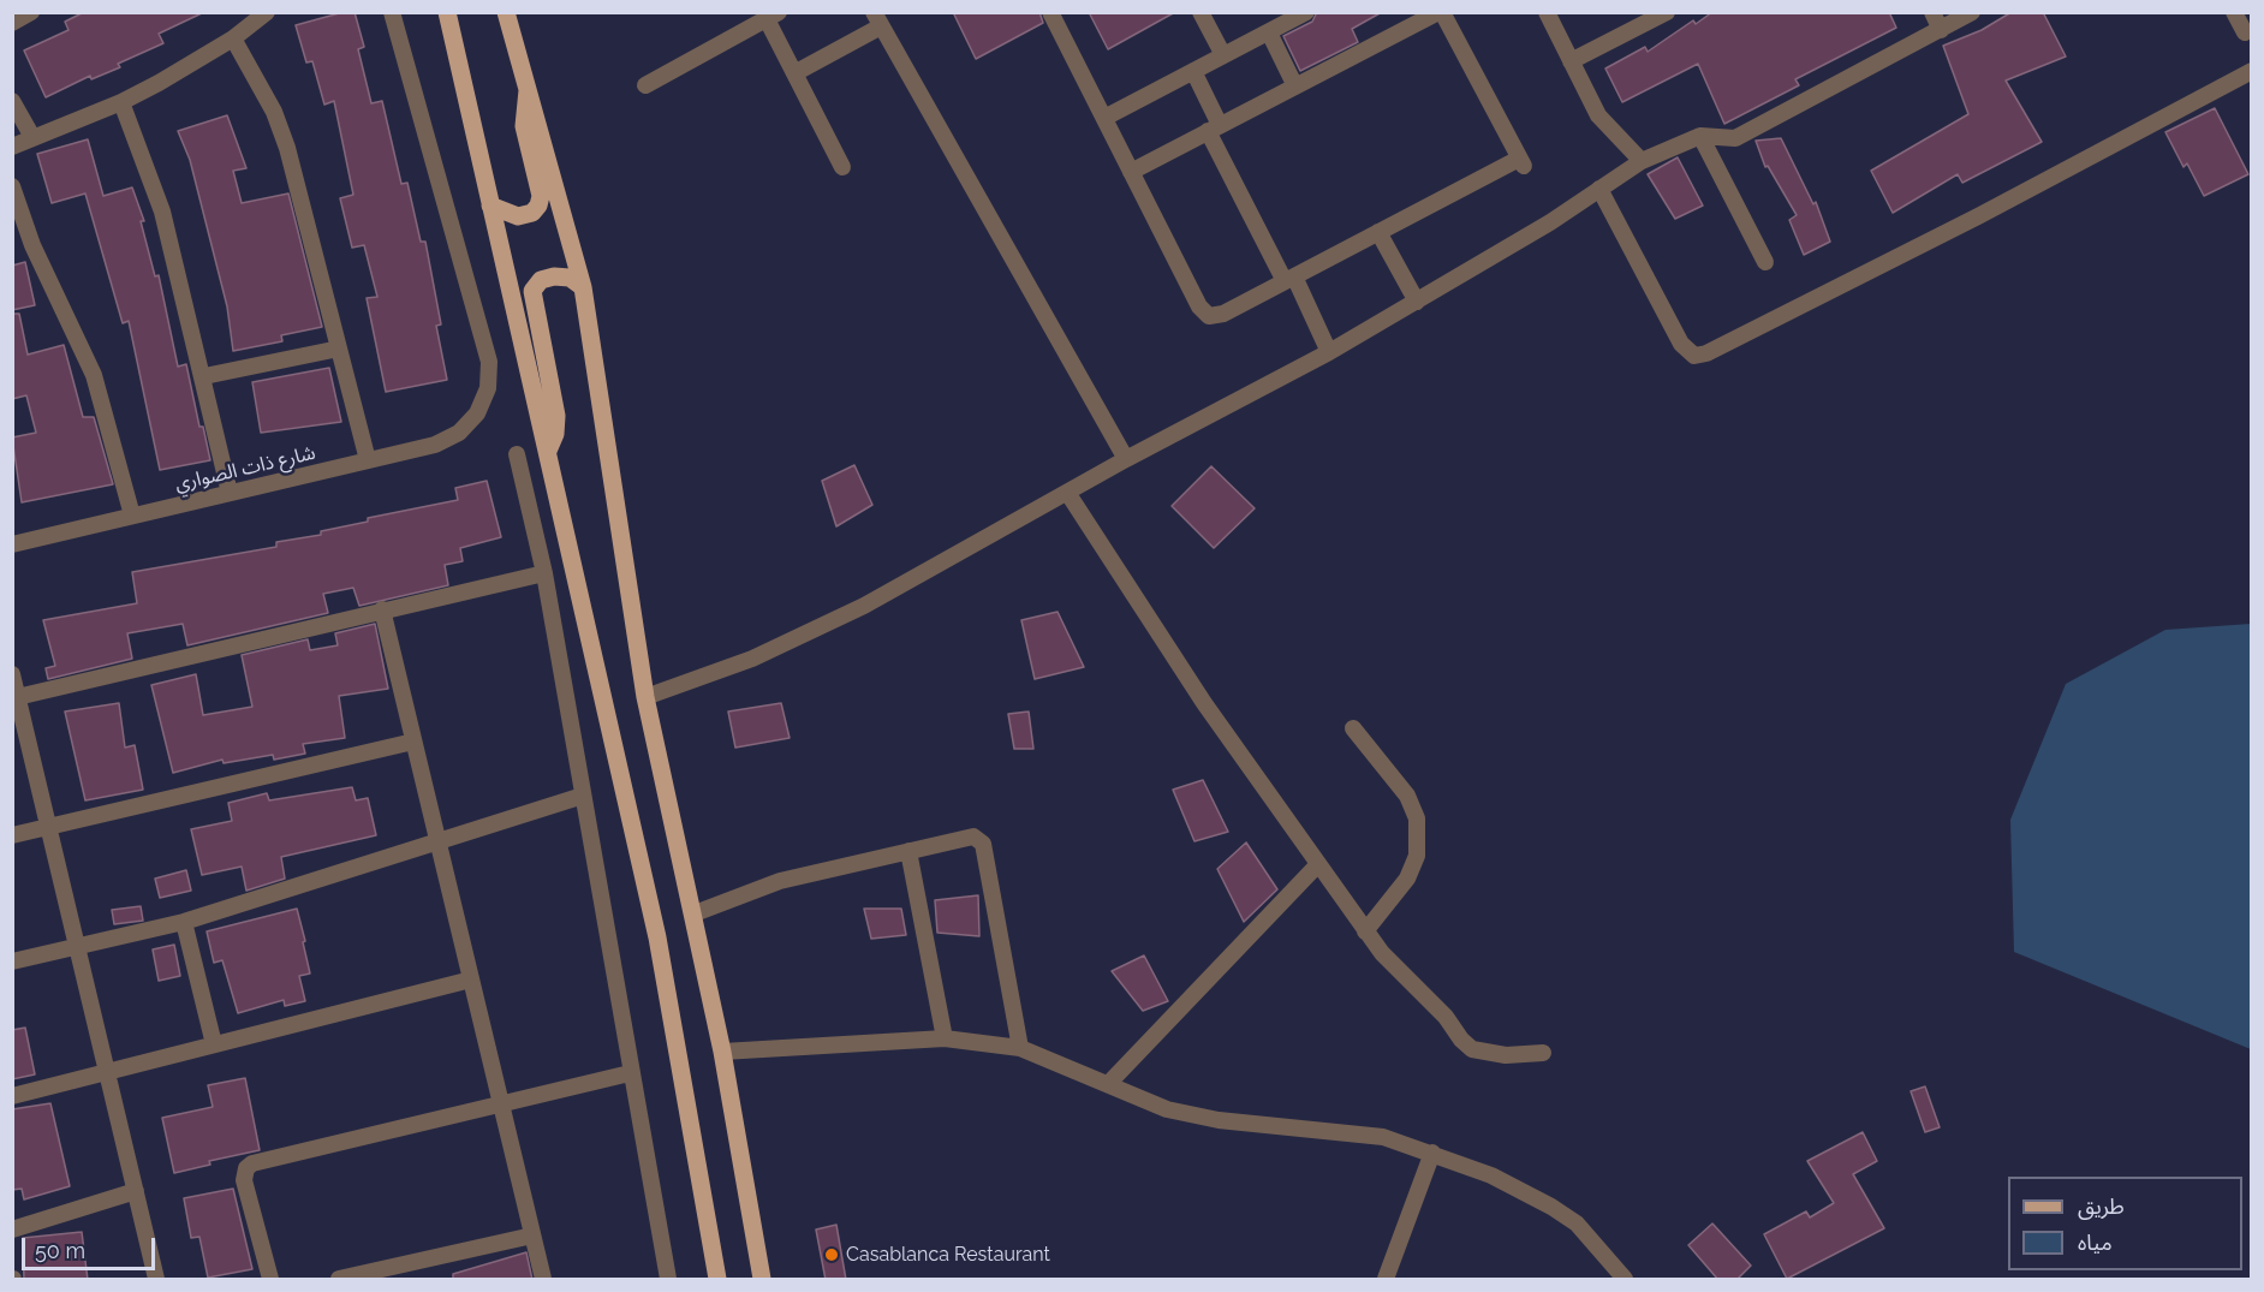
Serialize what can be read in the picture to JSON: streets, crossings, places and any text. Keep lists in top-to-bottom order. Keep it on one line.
{"streets":{"street":["شارع ذات الصواري"]},"places":["Casablanca Restaurant"],"legend":["طريق","مياه"],"scale_bar":"50 m"}
